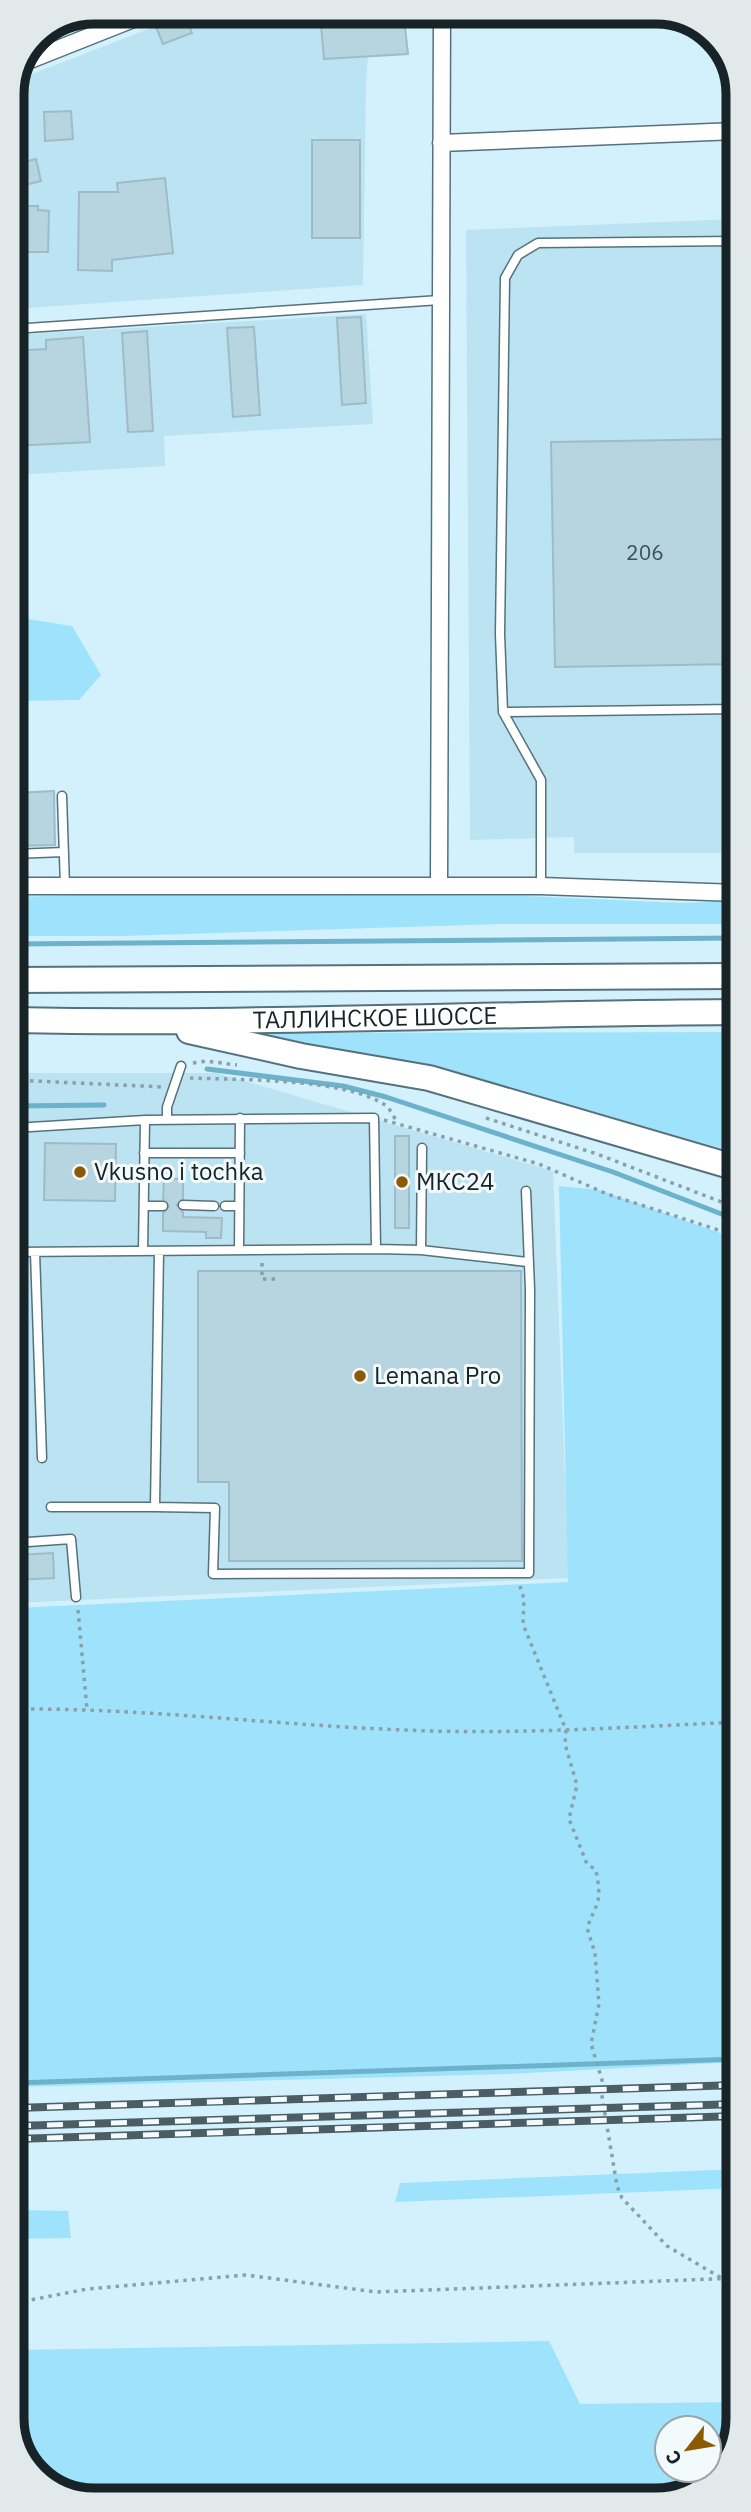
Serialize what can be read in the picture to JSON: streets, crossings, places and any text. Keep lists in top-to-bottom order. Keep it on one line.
{"streets":{"main road":["ТАЛЛИНСКОЕ ШОССЕ"]},"places":["Vkusno i tochka","МКС24","Lemana Pro"],"house_numbers":["206"],"north":"bottom left"}
